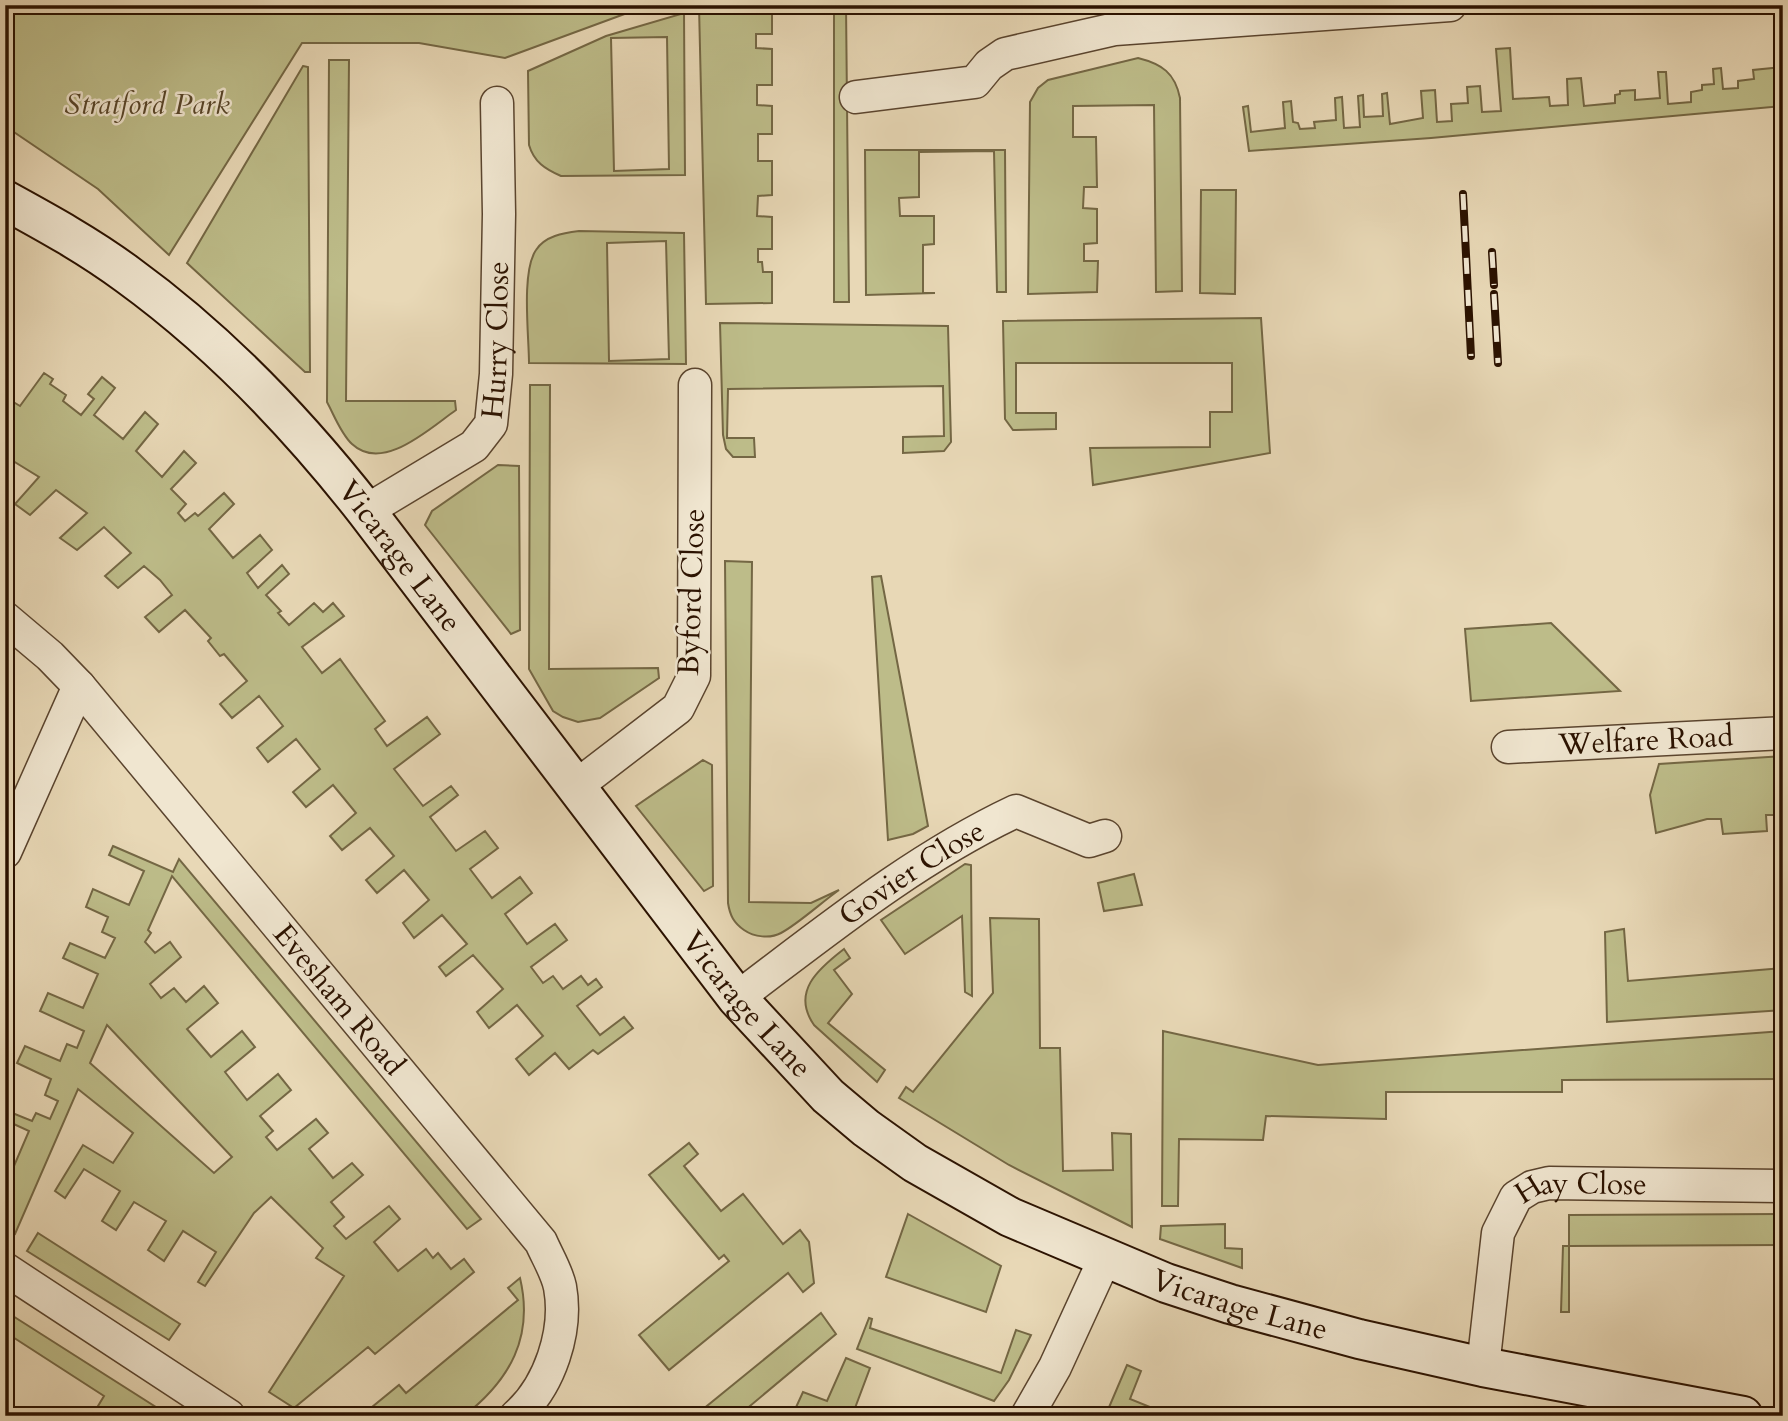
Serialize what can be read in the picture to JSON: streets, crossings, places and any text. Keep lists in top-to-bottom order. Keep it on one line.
{"streets":{"main road":["Vicarage Lane"],"street":["Hurry Close","Byford Close","Welfare Road","Govier Close","Evesham Road","Hay Close"]},"crossings":[["Hurry Close","Vicarage Lane"],["Vicarage Lane","Byford Close"],["Vicarage Lane","Govier Close"],["Vicarage Lane","Hay Close"]],"parks":["Stratford Park"]}
